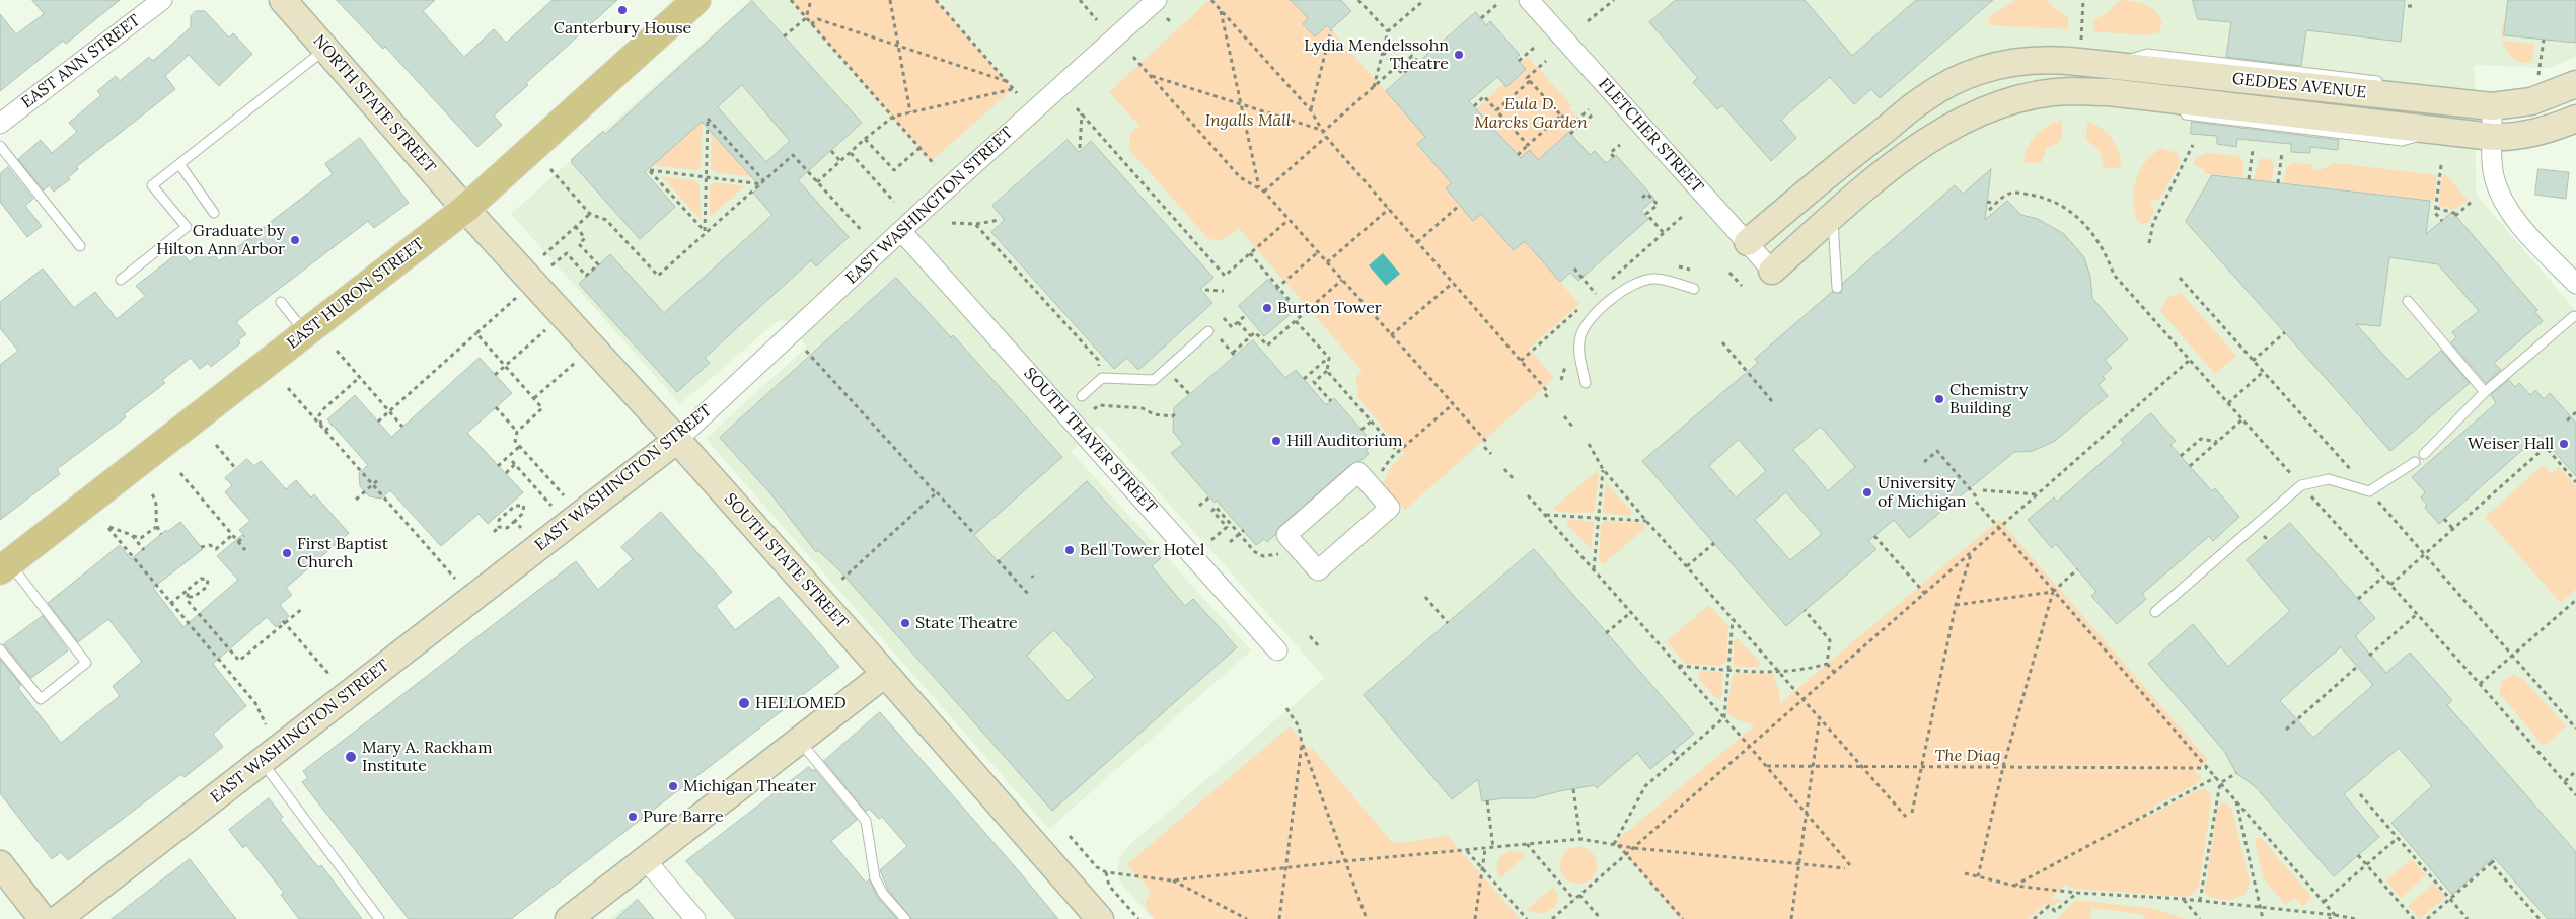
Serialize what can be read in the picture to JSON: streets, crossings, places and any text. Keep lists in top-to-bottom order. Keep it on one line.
{"streets":{"main road":["EAST HURON STREET"],"street":["EAST ANN STREET","GEDDES AVENUE","NORTH STATE STREET","FLETCHER STREET","EAST WASHINGTON STREET","SOUTH THAYER STREET","SOUTH STATE STREET"]},"crossings":[["GEDDES AVENUE","FLETCHER STREET"],["NORTH STATE STREET","EAST HURON STREET"],["NORTH STATE STREET","SOUTH STATE STREET"],["EAST WASHINGTON STREET","SOUTH THAYER STREET"],["EAST WASHINGTON STREET","SOUTH STATE STREET"],["EAST HURON STREET","SOUTH STATE STREET"]],"parks":["Eula D. Marcks Garden","Ingalls Mall","The Diag"],"places":["Canterbury House","Lydia Mendelssohn Theatre","Graduate by Hilton Ann Arbor","Burton Tower","Chemistry Building","Hill Auditorium","Weiser Hall","University of Michigan","Bell Tower Hotel","First Baptist Church","State Theatre","HELLOMED","Mary A. Rackham Institute","Michigan Theater","Pure Barre"]}
